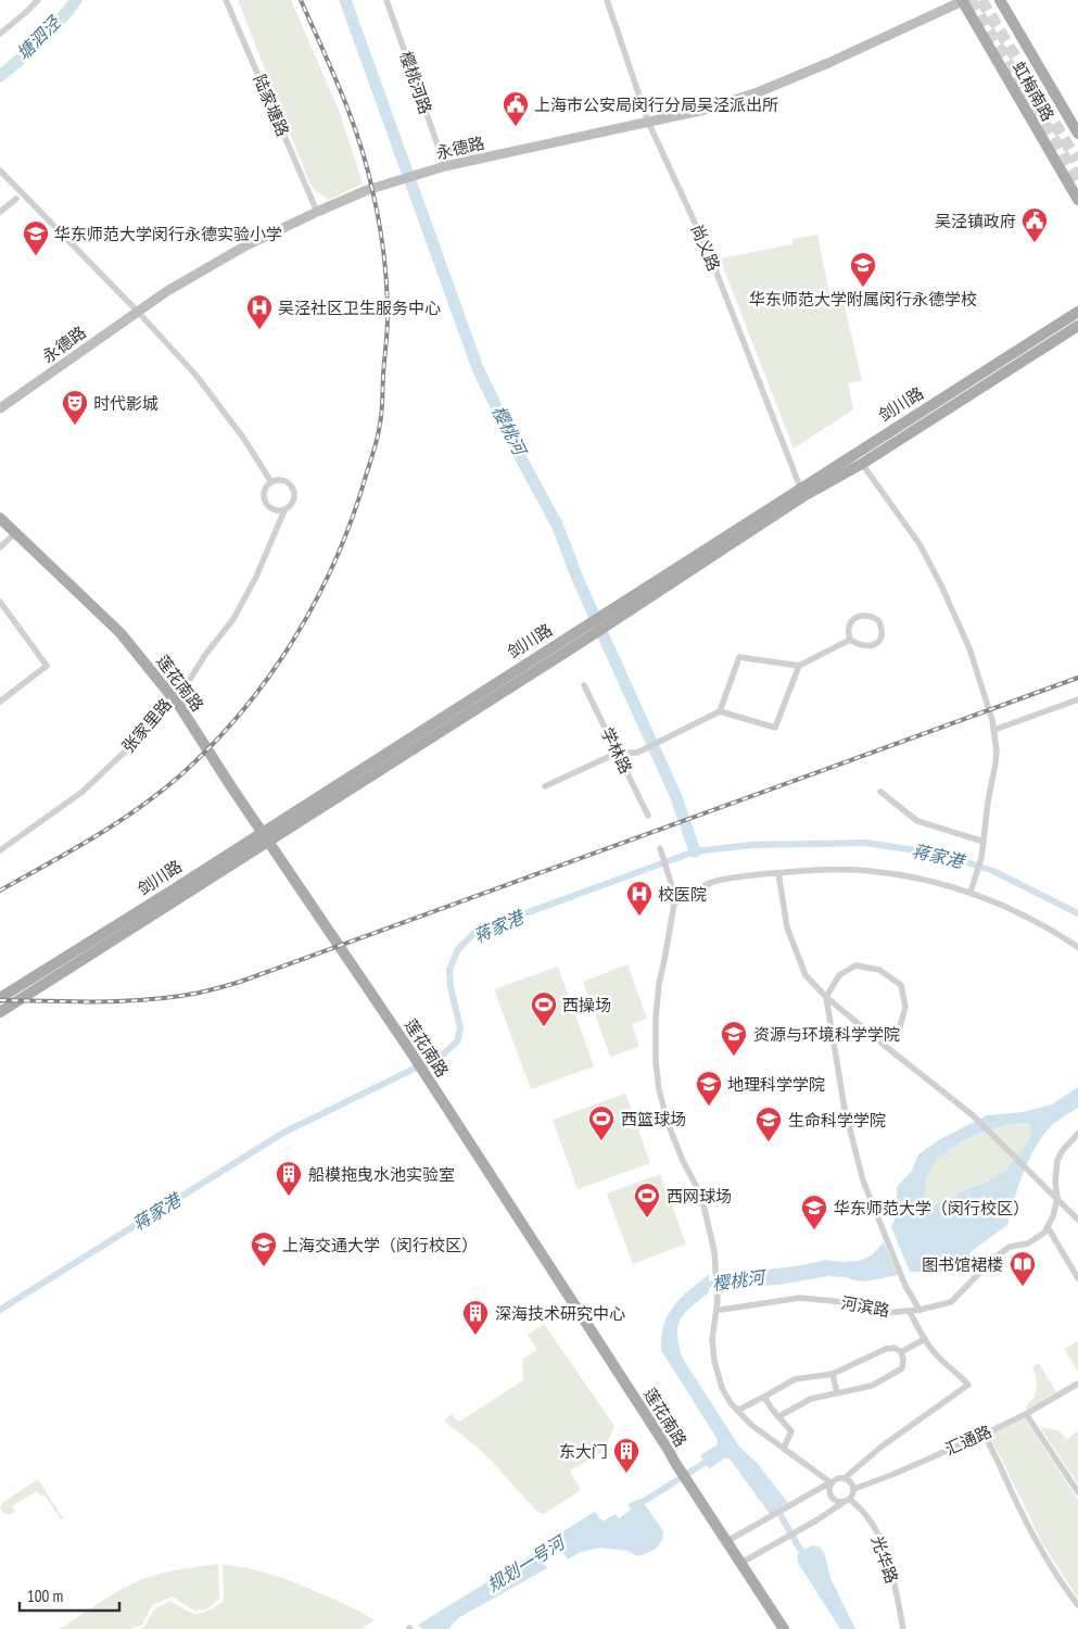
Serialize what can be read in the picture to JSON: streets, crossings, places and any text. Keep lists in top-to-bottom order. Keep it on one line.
{"streets":{"main road":["虹梅南路","剑川路","莲花南路"],"street":["樱桃河路","陆家塘路","永德路","尚义路","张家里路","学林路","河滨路","汇通路","光华路"]},"crossings":[["樱桃河路","永德路"],["虹梅南路","永德路"],["陆家塘路","永德路"],["永德路","尚义路"],["尚义路","剑川路"],["剑川路","莲花南路"],["莲花南路","张家里路"],["汇通路","光华路"]],"water":["塘泗泾","樱桃河","蒋家港","规划一号河"],"places":{"public building":["上海市公安局闵行分局吴泾派出所","吴泾镇政府"],"school or university":["华东师范大学闵行永德实验小学","华东师范大学附属闵行永德学校","资源与环境科学学院","地理科学学院","生命科学学院","华东师范大学（闵行校区）","上海交通大学（闵行校区）"],"hospital":["吴泾社区卫生服务中心","校医院"],"theatre":["时代影城"],"sports":["西操场","西篮球场","西网球场"],"building":["船模拖曳水池实验室","深海技术研究中心","东大门"],"library":["图书馆裙楼"]},"scale_bar":"100 m"}
